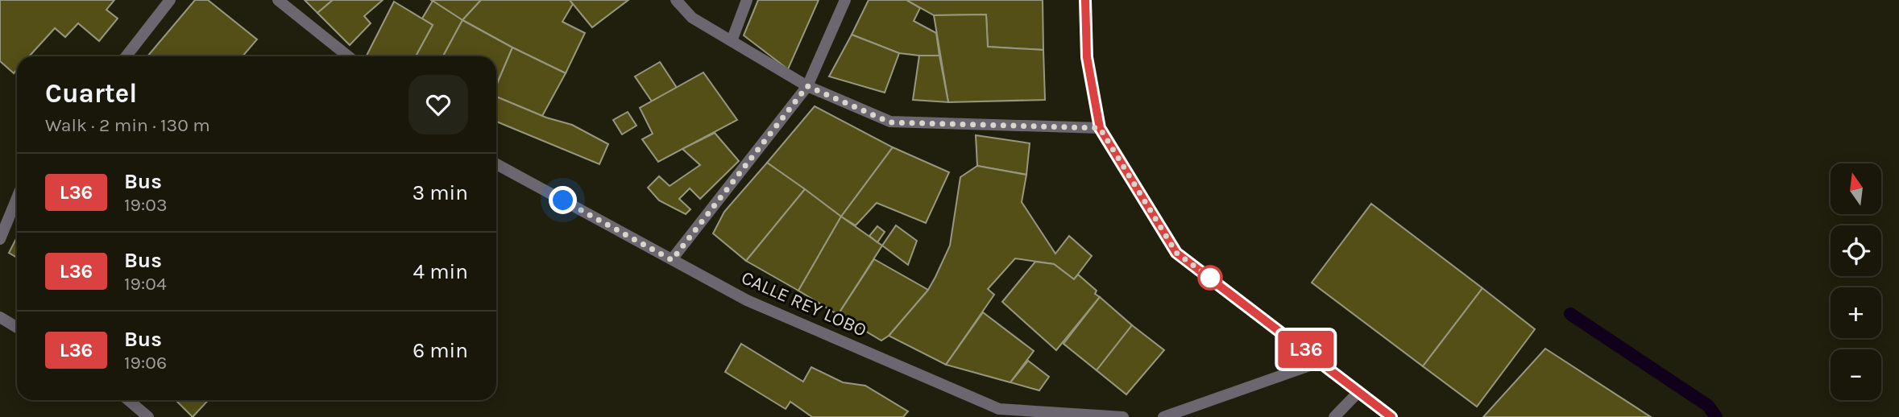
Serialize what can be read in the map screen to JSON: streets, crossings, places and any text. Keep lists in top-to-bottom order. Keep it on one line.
{"streets":{"street":["CALLE REY LOBO"]},"lines":["bus line L36"],"north":"top","page":{"on_map":"L36","heading":["Cuartel","Walk · 2 min · 130 m"],"list":[{"mark":"L36","name":"Bus","note":"19:03","value":"3 min"},{"mark":"L36","name":"Bus","note":"19:04","value":"4 min"},{"mark":"L36","name":"Bus","note":"19:06","value":"6 min"}],"map_buttons":["+","−"]}}
